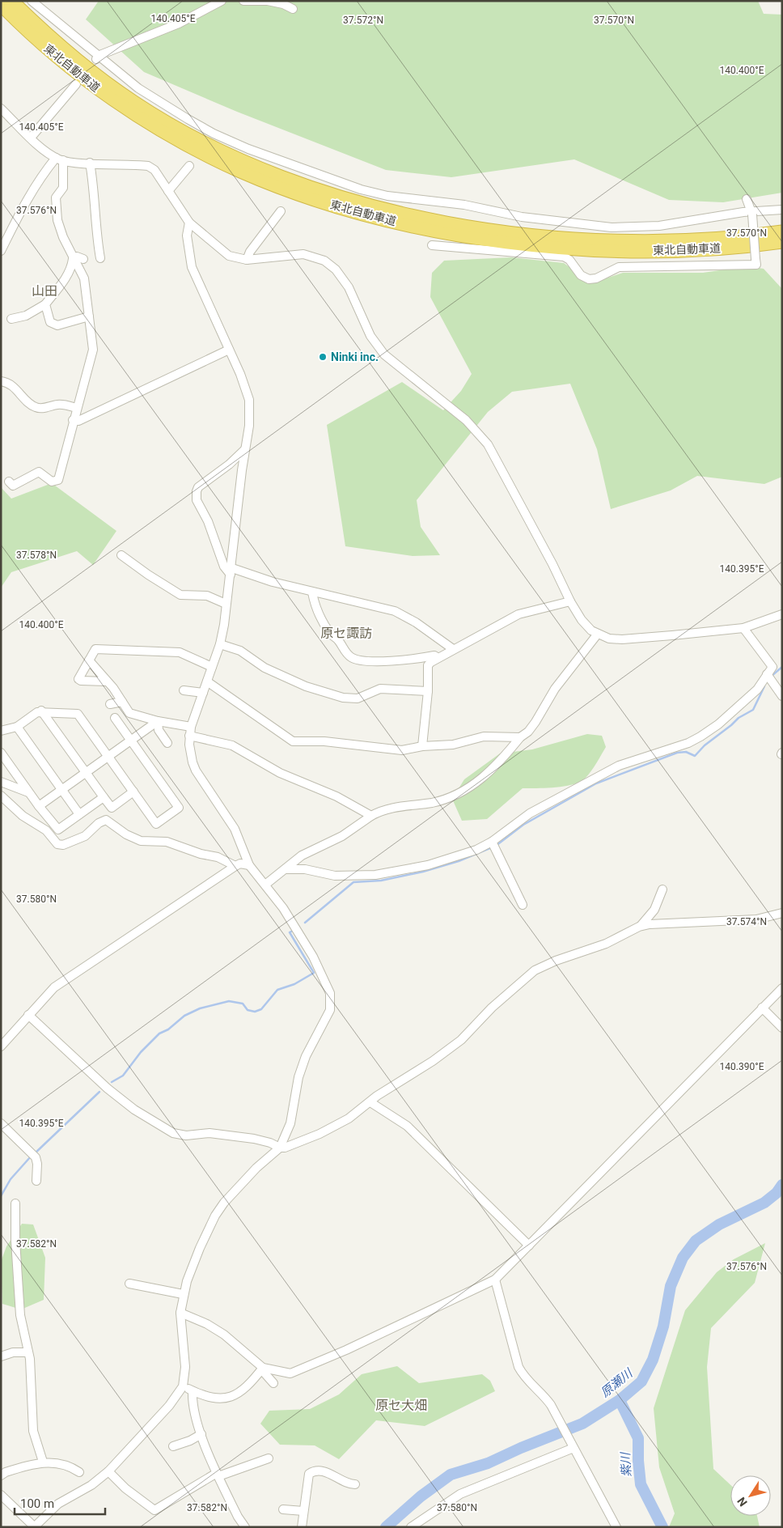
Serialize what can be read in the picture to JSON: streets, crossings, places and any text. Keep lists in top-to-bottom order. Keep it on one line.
{"streets":{"highway":["東北自動車道"]},"districts":["山田","原セ諏訪","原セ大畑"],"water":["原瀬川","紫川"],"places":["Ninki inc."],"scale_bar":"100 m","north":"bottom left","coordinates":["140.405°E","37.572°N","37.570°N","140.400°E","37.576°N","37.578°N","140.395°E","37.580°N","37.574°N","140.390°E","37.582°N"]}
